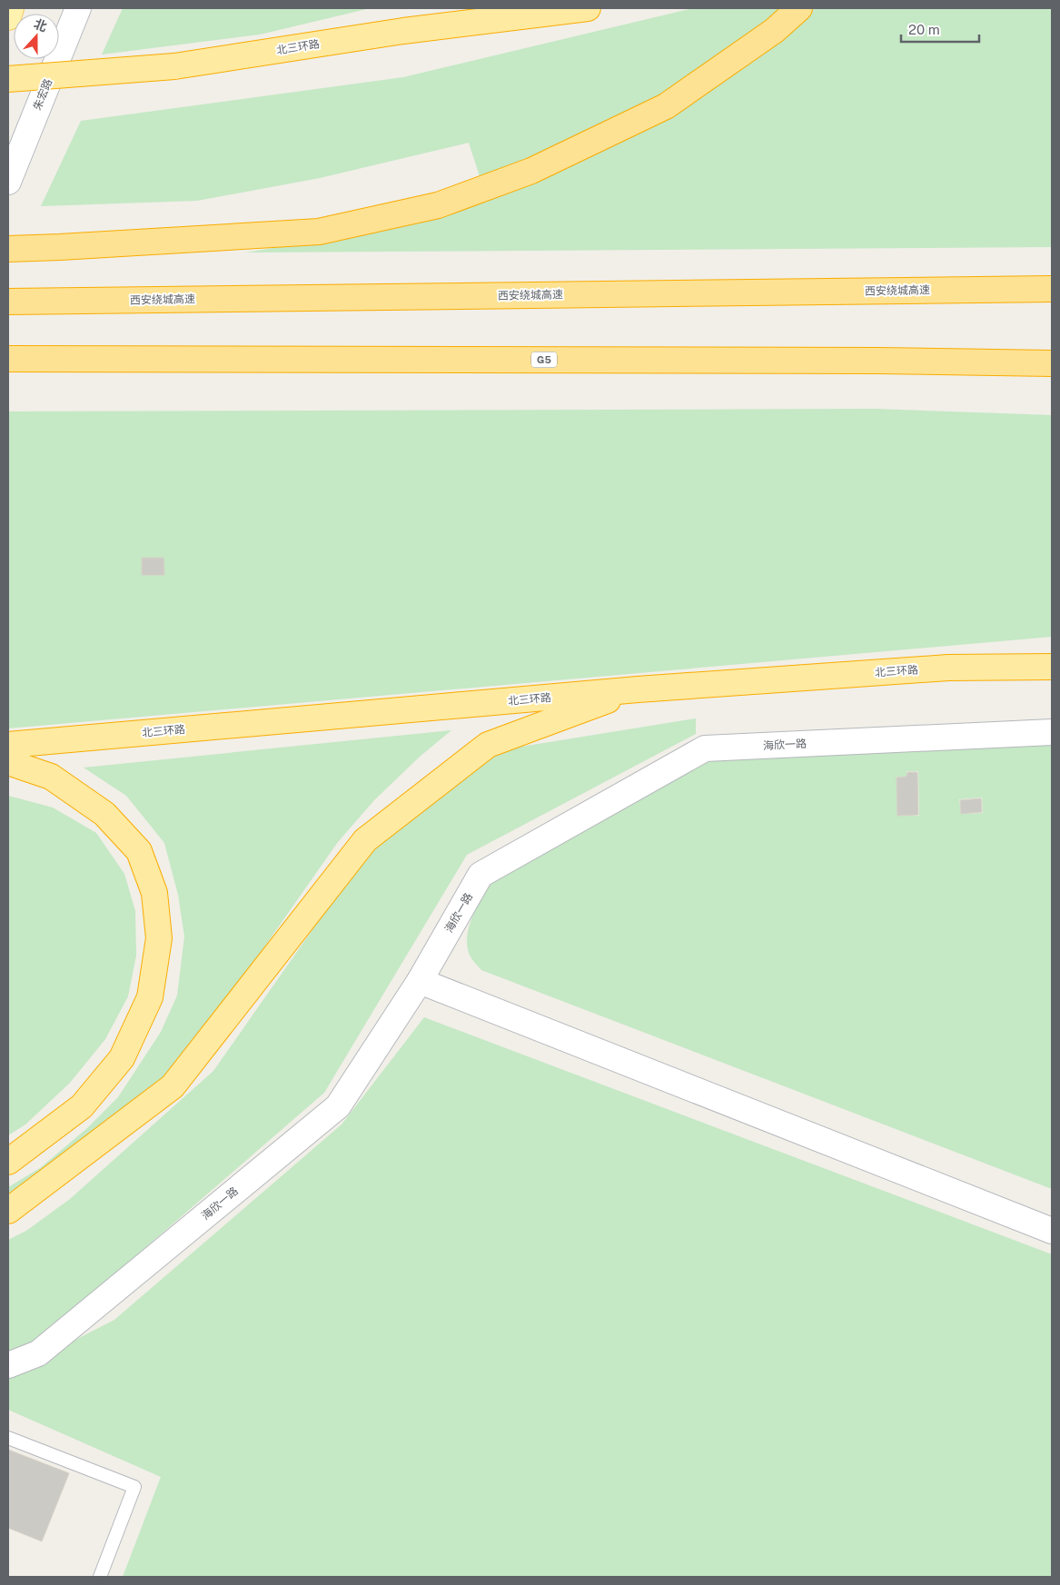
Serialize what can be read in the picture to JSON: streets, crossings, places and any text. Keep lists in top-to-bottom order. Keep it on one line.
{"streets":{"highway":["北三环路","西安绕城高速","G5"],"street":["朱宏路","海欣一路"]},"scale_bar":"20 m","north":"top"}
